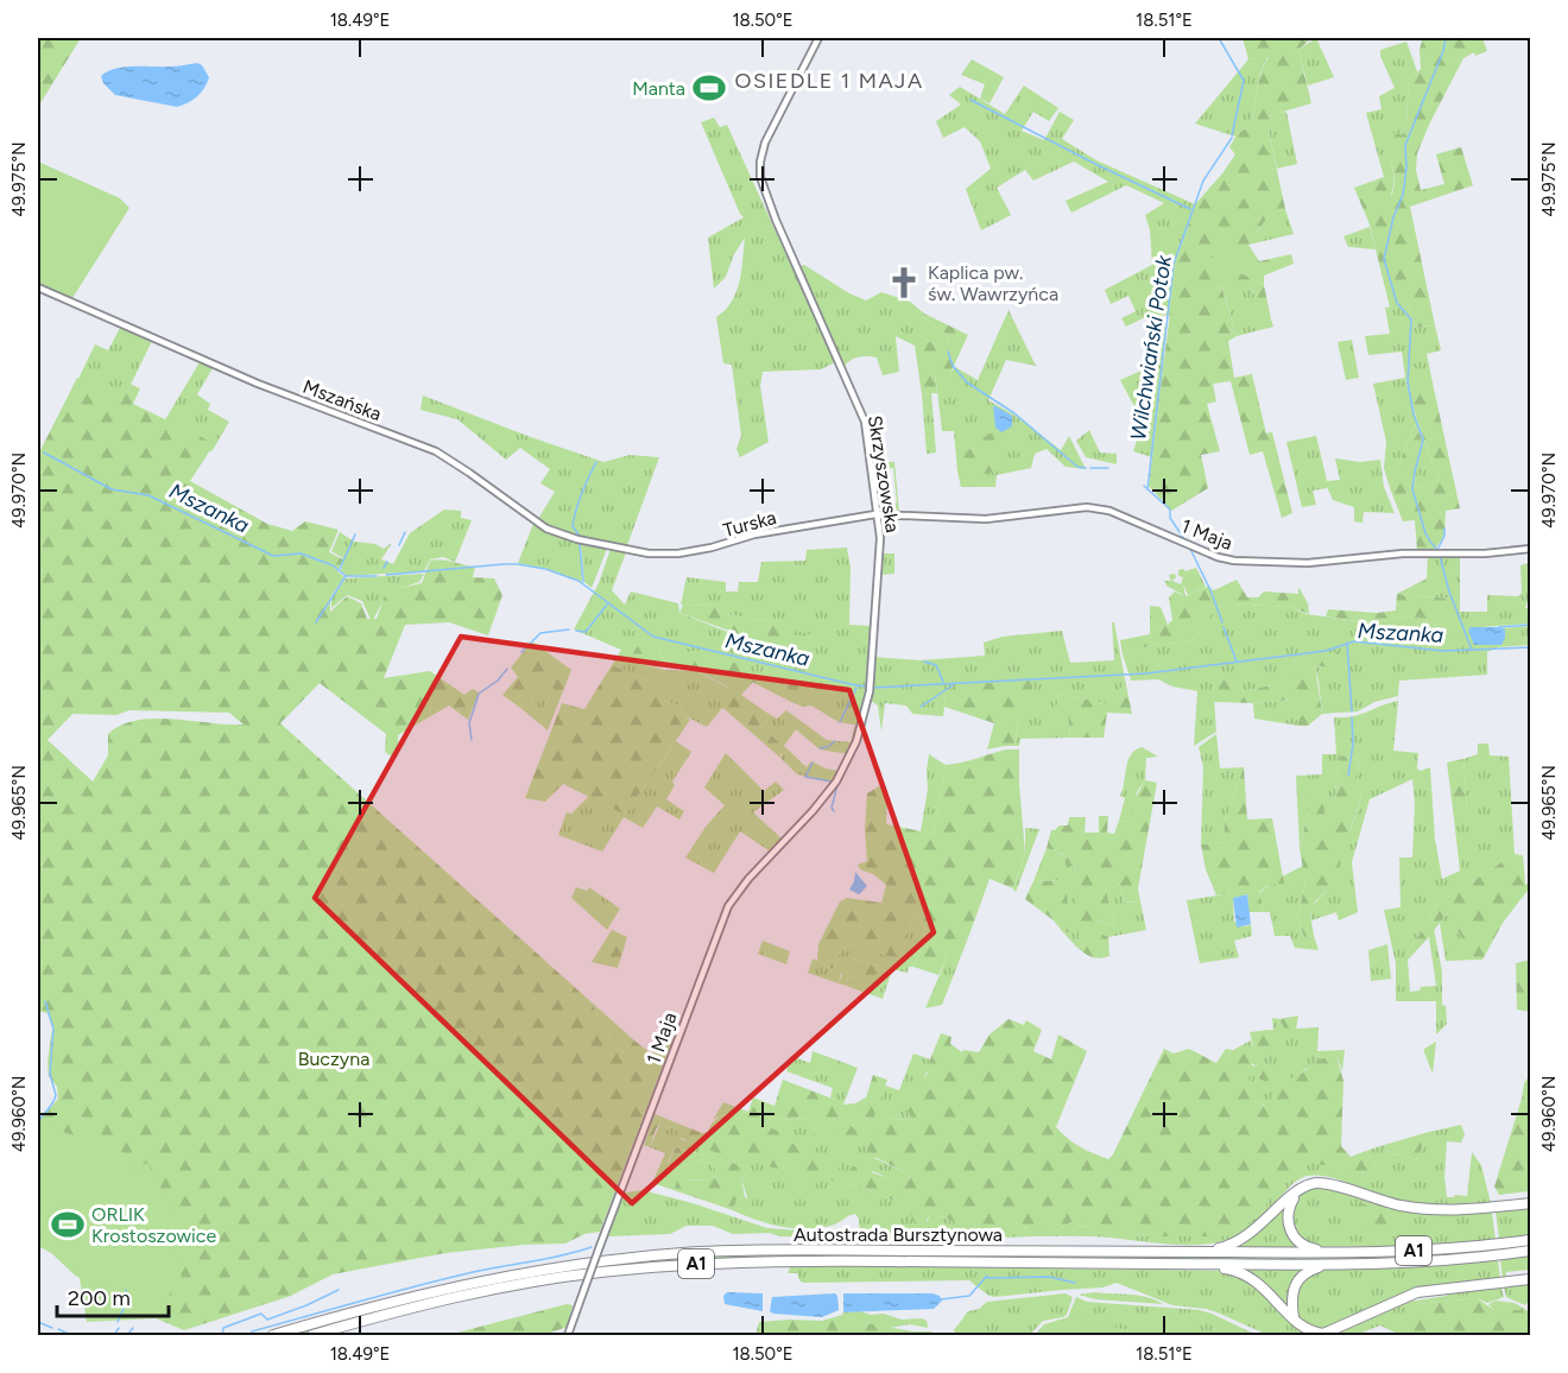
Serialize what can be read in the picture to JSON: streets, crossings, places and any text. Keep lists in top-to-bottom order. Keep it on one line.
{"streets":{"highway":["Autostrada Bursztynowa","A1"],"street":["Mszańska","Skrzyszowska","Turska","1 Maja"]},"crossings":[["Mszańska","Turska"],["Skrzyszowska","Turska"],["Skrzyszowska","1 Maja"],["Turska","1 Maja"]],"districts":["OSIEDLE 1 MAJA"],"water":["Wilchwiański Potok","Mszanka"],"parks":["Buczyna"],"places":{"sports":["Manta","ORLIK Krostoszowice"],"church":["Kaplica pw. św. Wawrzyńca"]},"scale_bar":"200 m","coordinates":["18.49°E","18.50°E","18.51°E","49.975°N","49.970°N","49.965°N","49.960°N"]}
